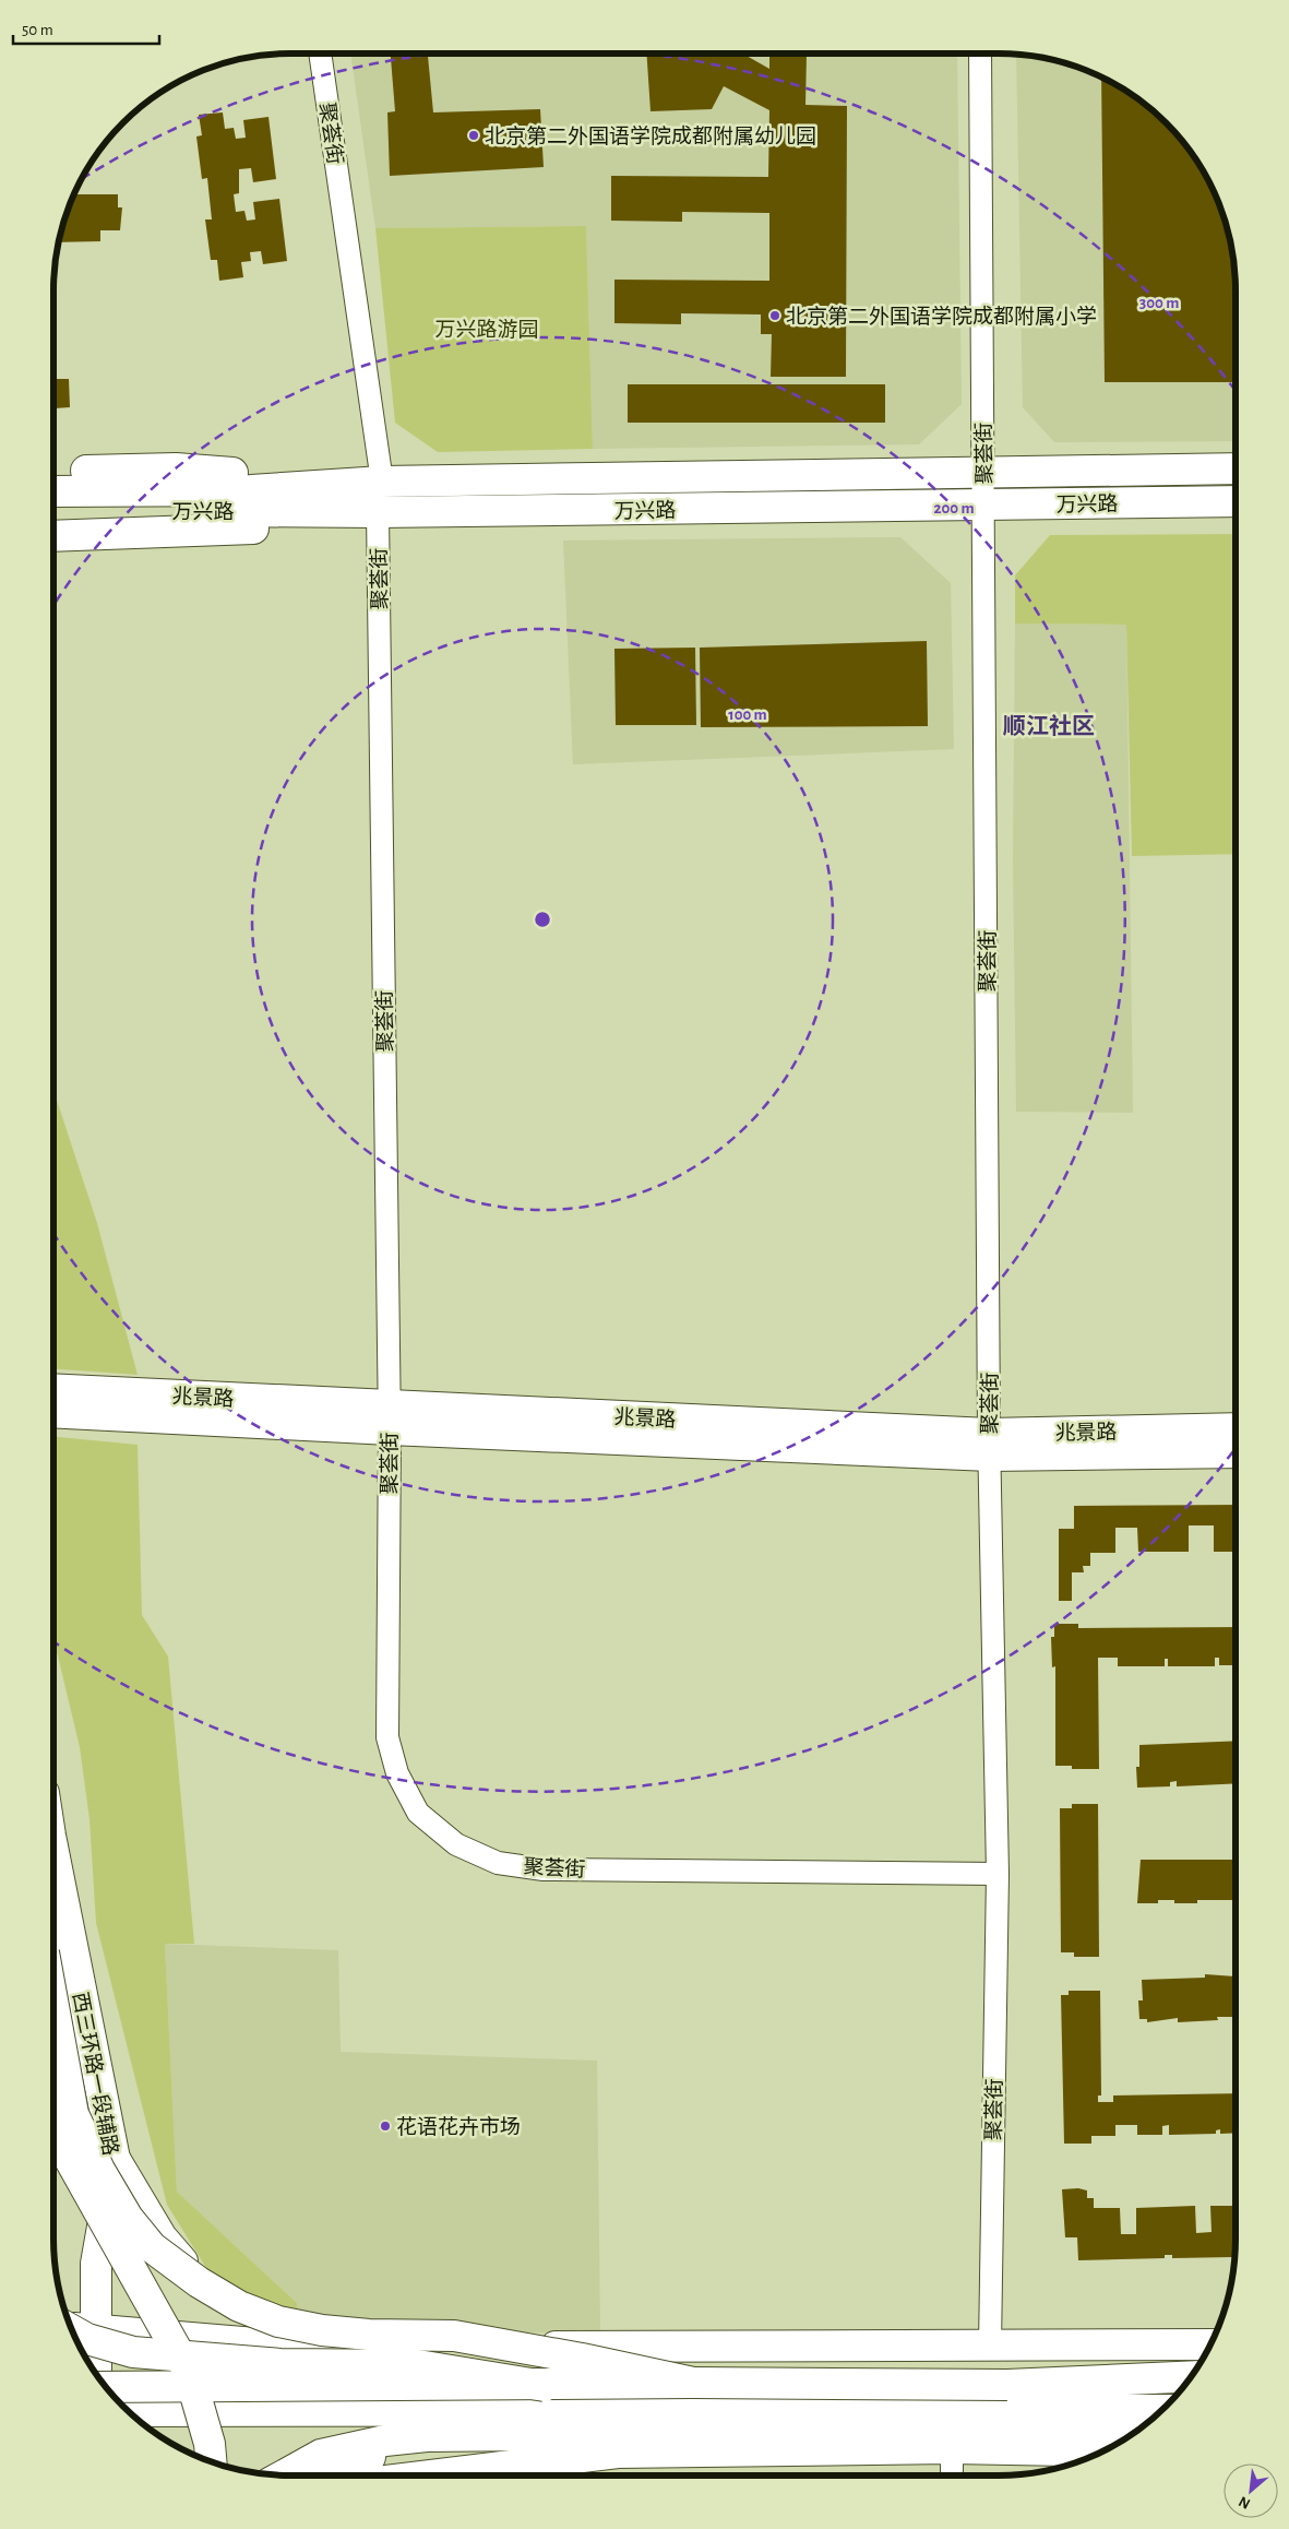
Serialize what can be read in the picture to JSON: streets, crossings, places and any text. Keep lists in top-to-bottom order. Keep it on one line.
{"streets":{"main road":["万兴路","兆景路","西三环路一段辅路"],"street":["聚荟街"]},"crossings":[["聚荟街","万兴路"],["聚荟街","兆景路"]],"districts":["顺江社区"],"parks":["万兴路游园"],"places":["北京第二外国语学院成都附属幼儿园","北京第二外国语学院成都附属小学","花语花卉市场"],"scale_bar":"50 m","north":"bottom left","rings":["300 m","200 m","100 m"]}
